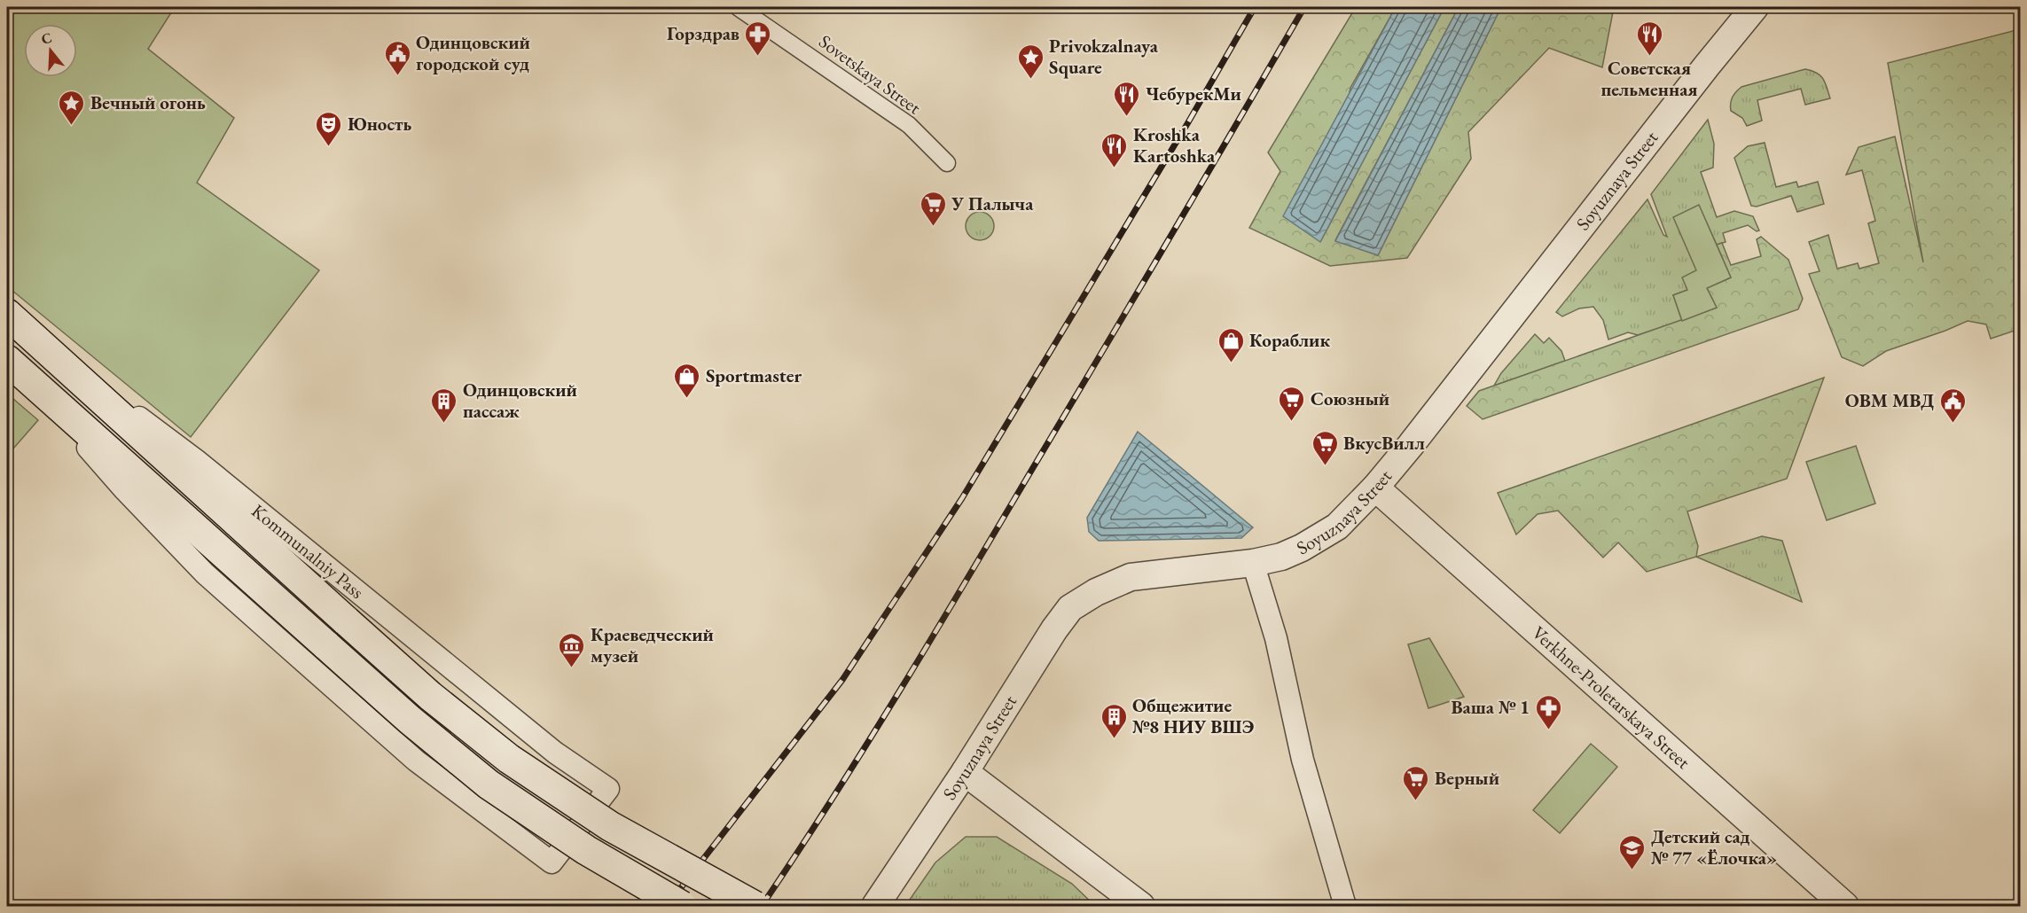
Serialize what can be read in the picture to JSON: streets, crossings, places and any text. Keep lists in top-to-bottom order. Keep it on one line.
{"streets":{"main road":["Kommunalniy Pass"],"street":["Sovetskaya Street","Soyuznaya Street","Verkhne-Proletarskaya Street"]},"crossings":[["Soyuznaya Street","Verkhne-Proletarskaya Street"]],"places":{"pharmacy":["Горздрав","Ваша № 1"],"restaurant":["Советская пельменная","ЧебурекМи","Kroshka Kartoshka"],"public building":["Одинцовский городской суд","ОВМ МВД"],"place":["Privokzalnaya Square","Вечный огонь"],"theatre":["Юность"],"supermarket":["У Палыча","Союзный","ВкусВилл","Верный"],"shop":["Кораблик","Sportmaster"],"building":["Одинцовский пассаж","Общежитие №8 НИУ ВШЭ"],"museum":["Краеведческий музей"],"school or university":["Детский сад № 77 «Ёлочка»"]},"north":"top"}
